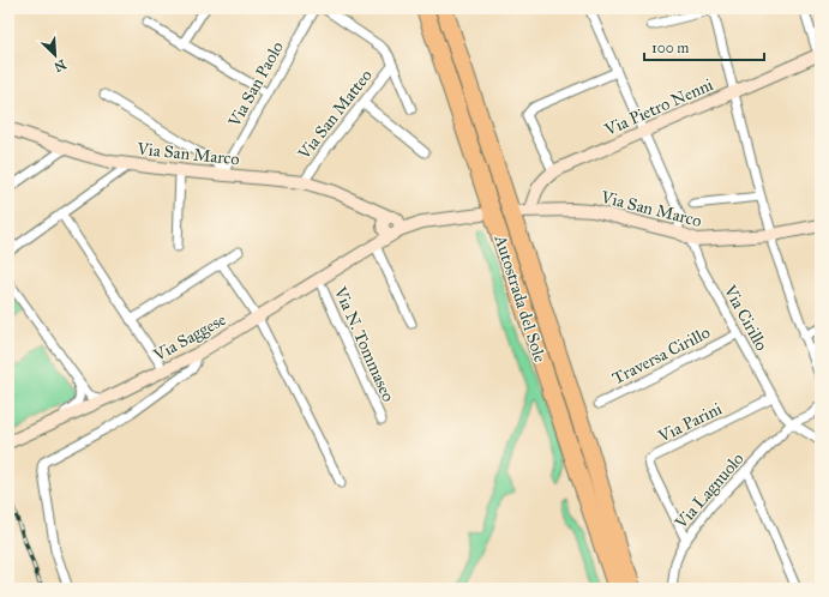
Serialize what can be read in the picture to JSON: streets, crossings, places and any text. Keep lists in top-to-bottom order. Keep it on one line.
{"streets":{"highway":["Autostrada del Sole"],"main road":["Via Pietro Nenni","Via San Marco","Via Saggese"],"street":["Via San Paolo","Via San Matteo","Via Cirillo","Via N. Tommaseo","Traversa Cirillo","Via Parini","Via Lagnuolo"]},"crossings":[["Via San Paolo","Via San Marco"],["Via Pietro Nenni","Via San Marco"],["Via San Matteo","Via San Marco"],["Via San Marco","Via Cirillo"],["Via San Marco","Via Saggese"],["Via Cirillo","Traversa Cirillo"],["Via Cirillo","Via Parini"],["Via Cirillo","Via Lagnuolo"],["Via Saggese","Via N. Tommaseo"],["Via Parini","Via Lagnuolo"]],"scale_bar":"100 m","north":"bottom right"}
